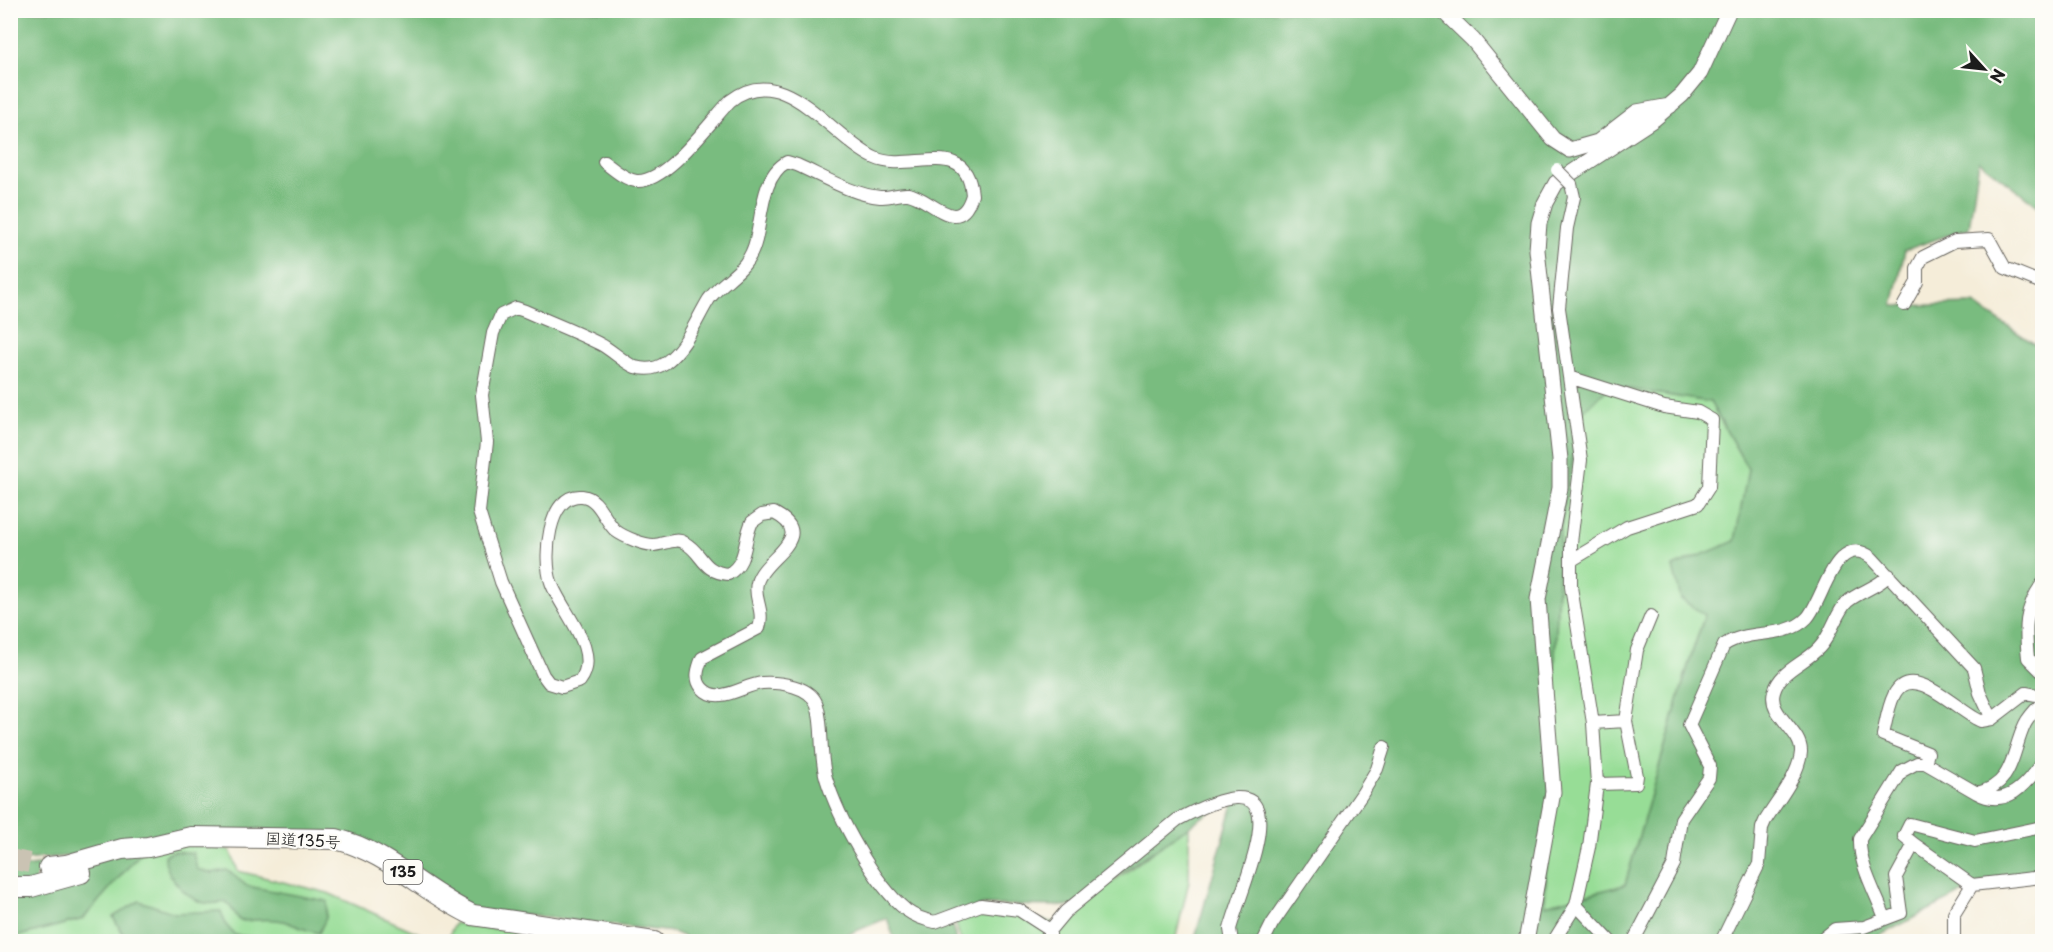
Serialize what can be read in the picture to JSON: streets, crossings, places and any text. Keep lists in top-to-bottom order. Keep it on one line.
{"streets":{"highway":["国道135号","135"]},"north":"bottom right"}
